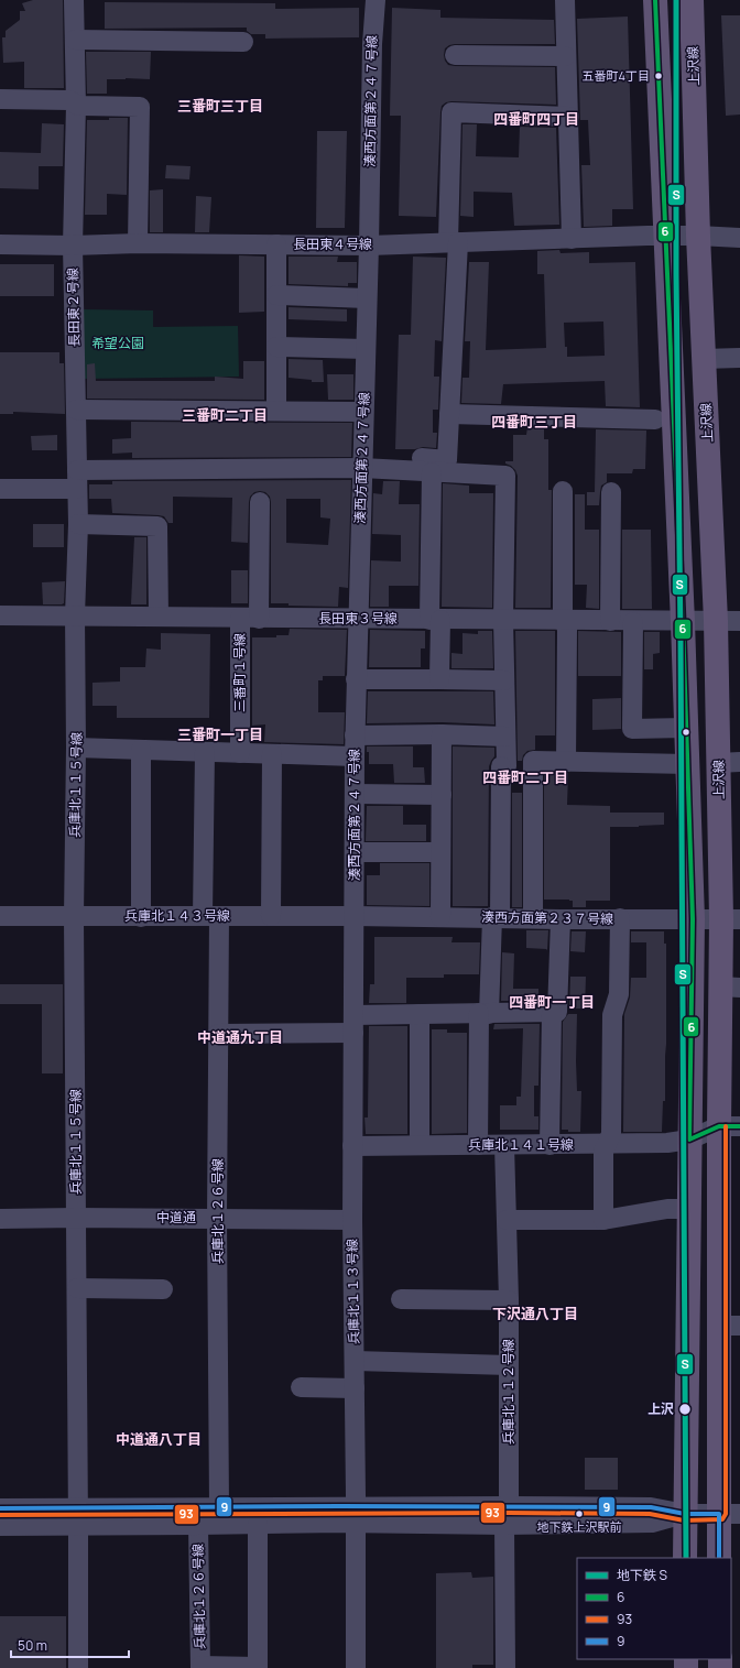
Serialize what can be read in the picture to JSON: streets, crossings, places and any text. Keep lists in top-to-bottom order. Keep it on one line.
{"streets":{"main road":["上沢線"],"street":["湊西方面第２４７号線","長田東４号線","長田東２号線","長田東３号線","三番町１号線","兵庫北１１５号線","兵庫北１４３号線","湊西方面第２３７号線","兵庫北１４１号線","兵庫北１２６号線","中道通","兵庫北１１３号線","兵庫北１１２号線"]},"crossings":[["上沢線","長田東４号線"],["上沢線","長田東３号線"],["上沢線","湊西方面第２３７号線"],["上沢線","兵庫北１４１号線"],["湊西方面第２４７号線","長田東４号線"],["湊西方面第２４７号線","長田東３号線"],["湊西方面第２４７号線","兵庫北１４３号線"],["湊西方面第２４７号線","湊西方面第２３７号線"],["湊西方面第２４７号線","兵庫北１１３号線"],["長田東４号線","長田東２号線"],["長田東２号線","長田東３号線"],["長田東２号線","兵庫北１１５号線"],["長田東３号線","三番町１号線"],["長田東３号線","兵庫北１１５号線"],["兵庫北１１５号線","兵庫北１４３号線"],["兵庫北１１５号線","中道通"],["兵庫北１４３号線","湊西方面第２３７号線"],["兵庫北１４３号線","兵庫北１２６号線"],["兵庫北１４３号線","兵庫北１１３号線"],["湊西方面第２３７号線","兵庫北１１３号線"],["兵庫北１４１号線","兵庫北１１３号線"],["兵庫北１４１号線","兵庫北１１２号線"],["兵庫北１２６号線","中道通"],["中道通","兵庫北１１３号線"]],"districts":["三番町三丁目","四番町四丁目","三番町二丁目","四番町三丁目","三番町一丁目","四番町二丁目","四番町一丁目","中道通九丁目","下沢通八丁目","中道通八丁目"],"parks":["希望公園"],"places":["五番町4丁目","上沢","地下鉄上沢駅前"],"lines":["metro line S","transit line 6","transit line 93","transit line 9"],"legend":["地下鉄 S","6","93","9"],"scale_bar":"50 m"}
